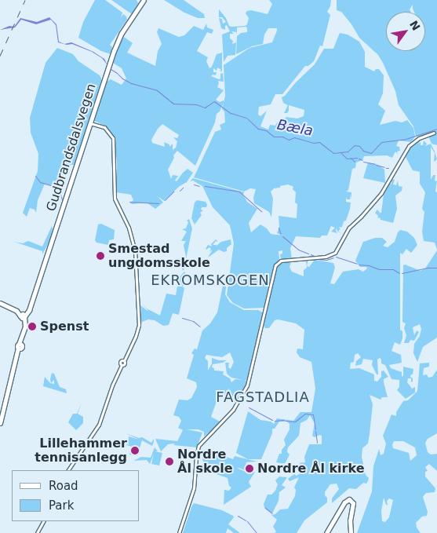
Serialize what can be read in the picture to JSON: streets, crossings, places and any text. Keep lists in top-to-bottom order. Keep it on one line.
{"streets":{"main road":["Gudbrandsdalsvegen"]},"districts":["EKROMSKOGEN","FAGSTADLIA"],"water":["Bæla"],"places":["Smestad ungdomsskole","Spenst","Lillehammer tennisanlegg","Nordre Ål skole","Nordre Ål kirke"],"legend":["Road","Park"],"north":"top right"}
